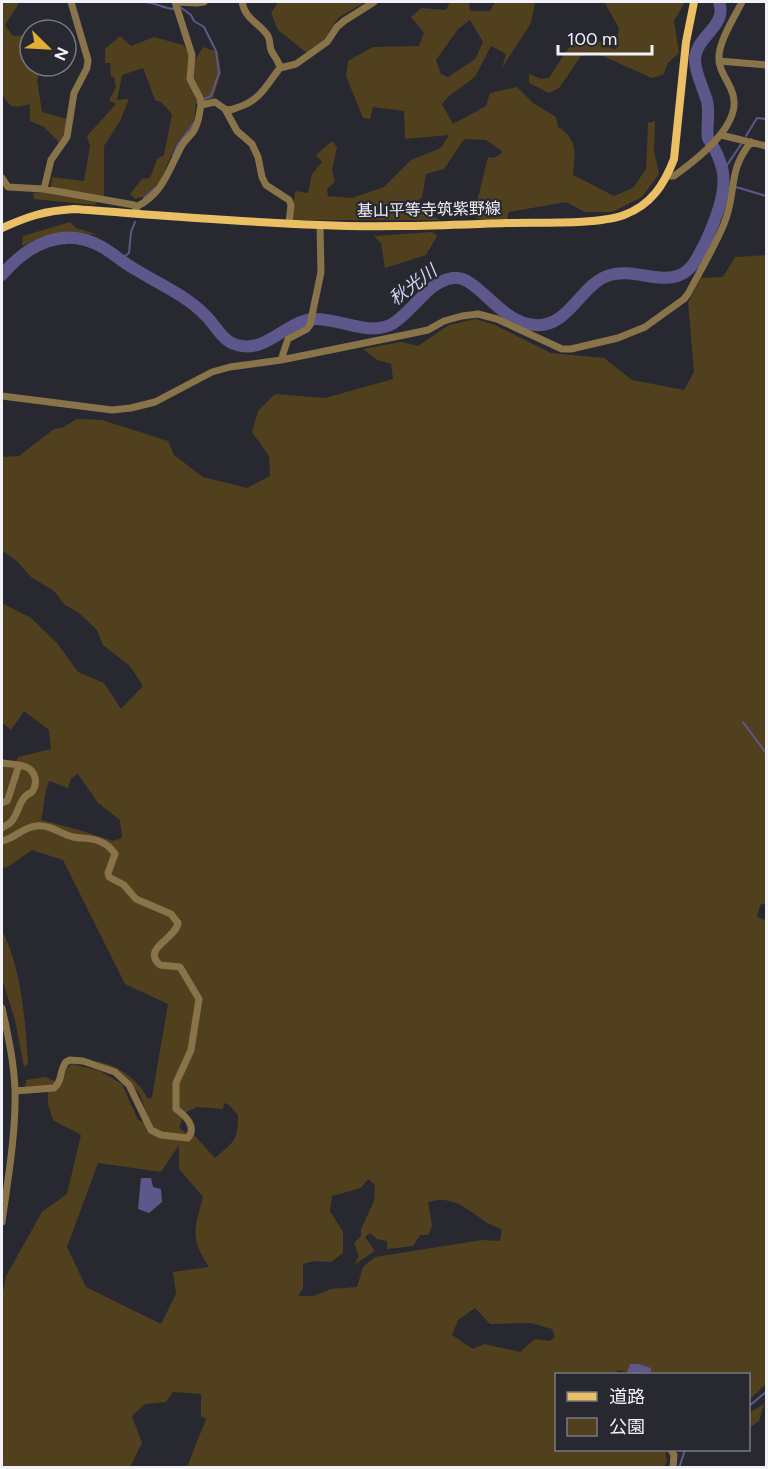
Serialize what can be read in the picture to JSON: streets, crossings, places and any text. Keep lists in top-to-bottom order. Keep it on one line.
{"streets":{"main road":["基山平等寺筑紫野線"]},"water":["秋光川"],"legend":["道路","公園"],"scale_bar":"100 m","north":"bottom right"}
